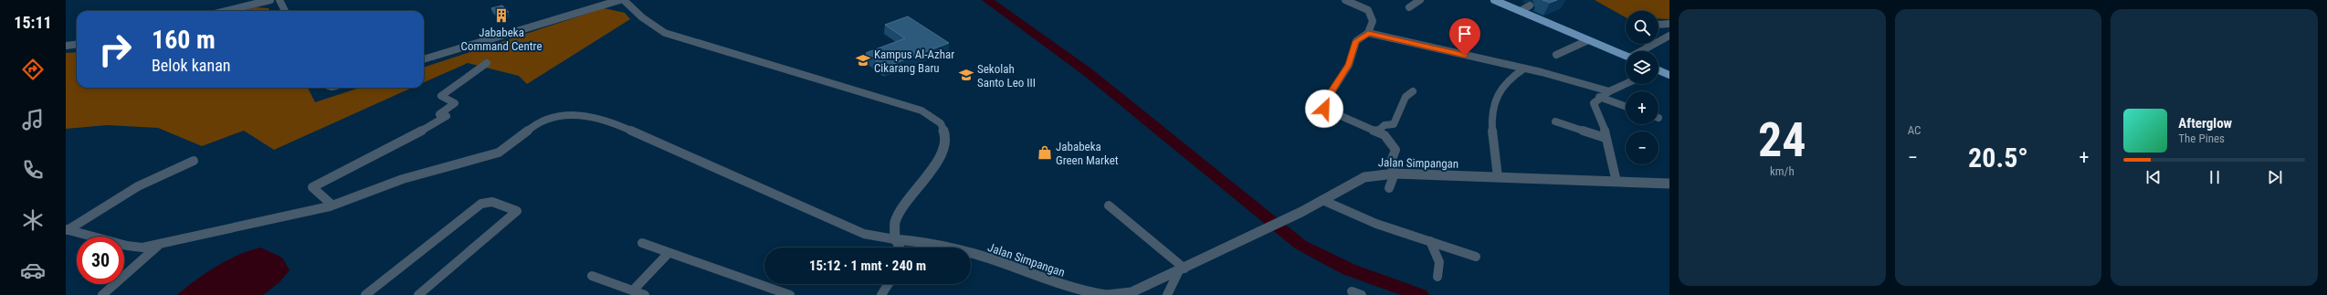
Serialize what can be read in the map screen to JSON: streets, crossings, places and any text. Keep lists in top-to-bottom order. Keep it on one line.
{"streets":{"street":["Jalan Simpangan"]},"places":{"building":["Jababeka Command Centre"],"school or university":["Kampus Al-Azhar Cikarang Baru","Sekolah Santo Leo III"],"shop":["Jababeka Green Market"]},"page":{"tabs":"15:11","tile":[["24","km/h"],"AC"],"map_buttons":["+","−"],"turn":["160 m","Belok kanan"],"song":["Afterglow","The Pines"],"heat":["−","20.5°","+"],"limit":"30","trip":"15:12 · 1 mnt · 240 m"}}
